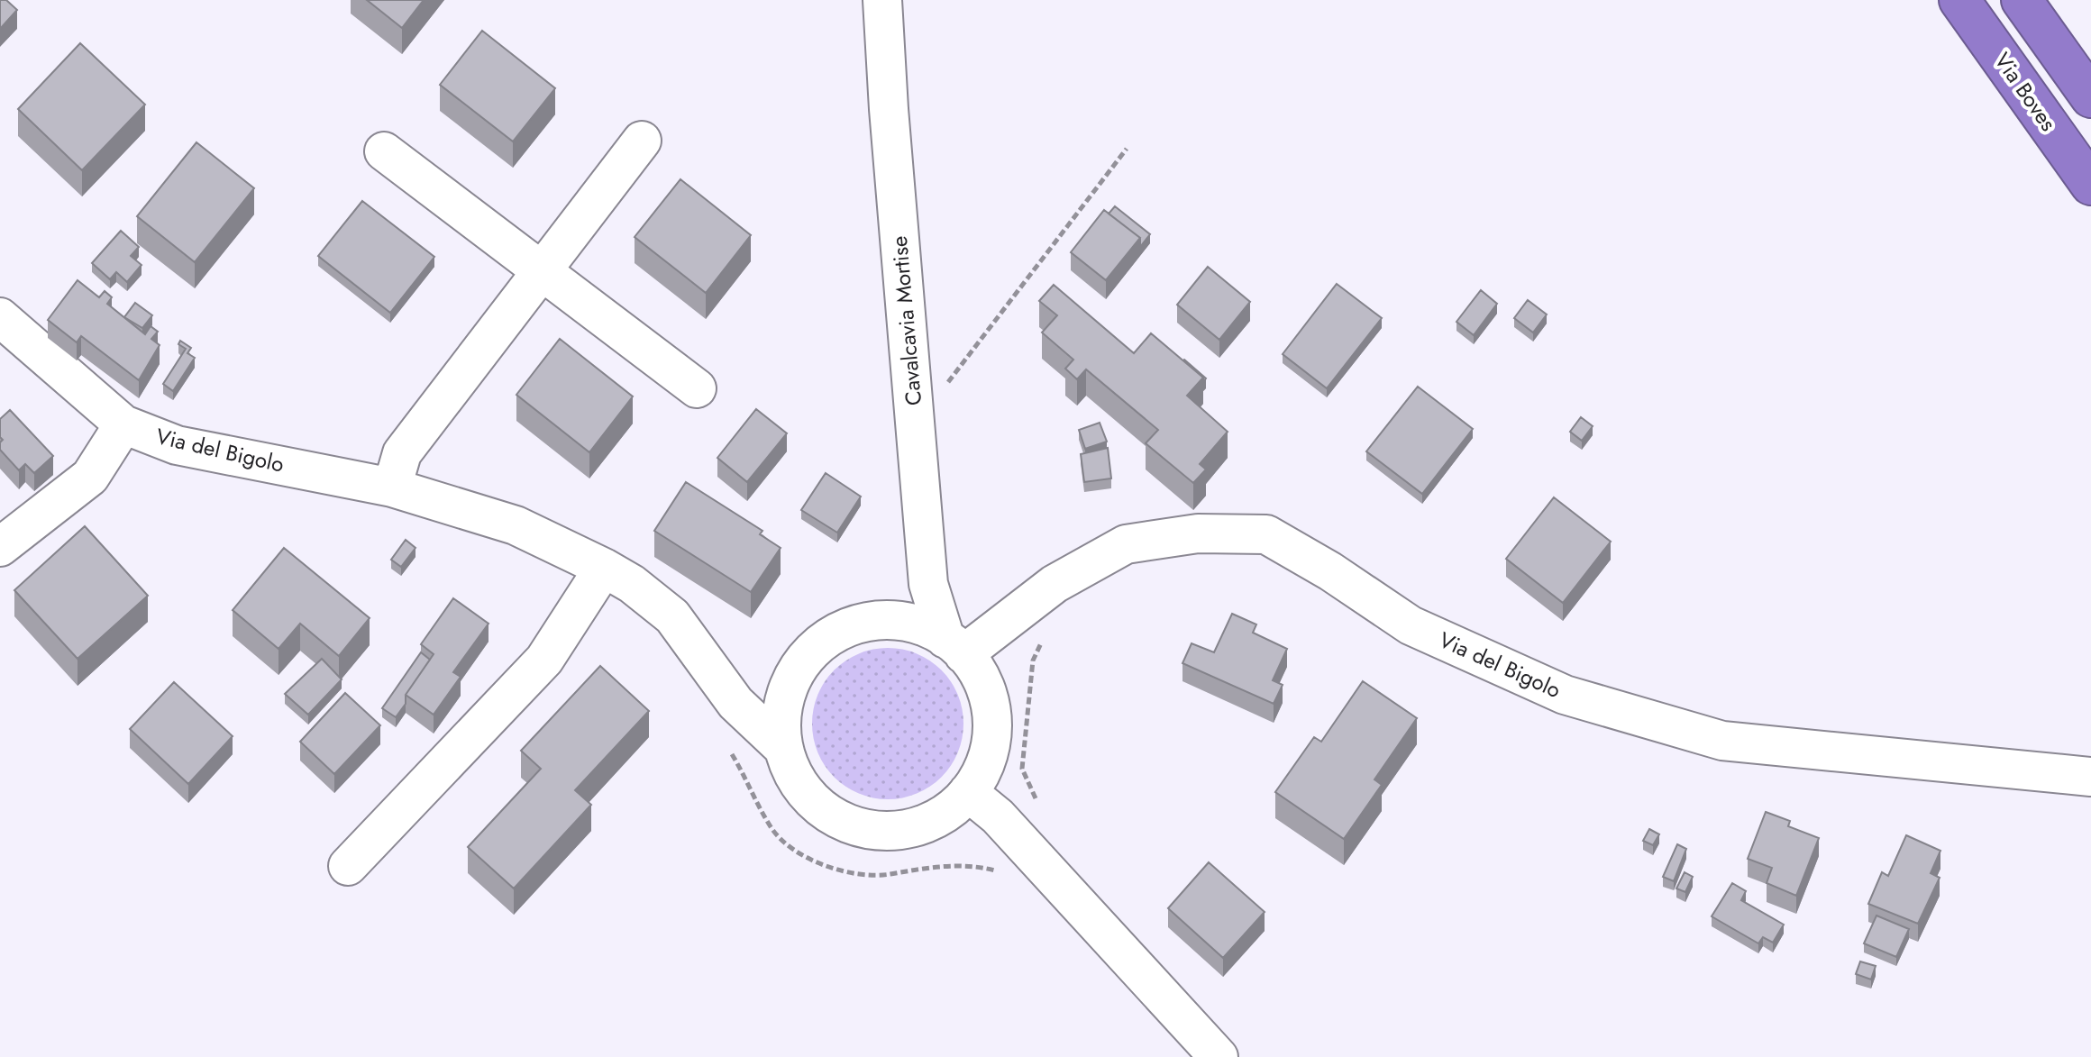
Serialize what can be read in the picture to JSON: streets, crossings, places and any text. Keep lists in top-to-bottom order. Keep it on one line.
{"streets":{"highway":["Via Boves"],"street":["Cavalcavia Mortise","Via del Bigolo"]},"crossings":[["Cavalcavia Mortise","Via del Bigolo"]]}
